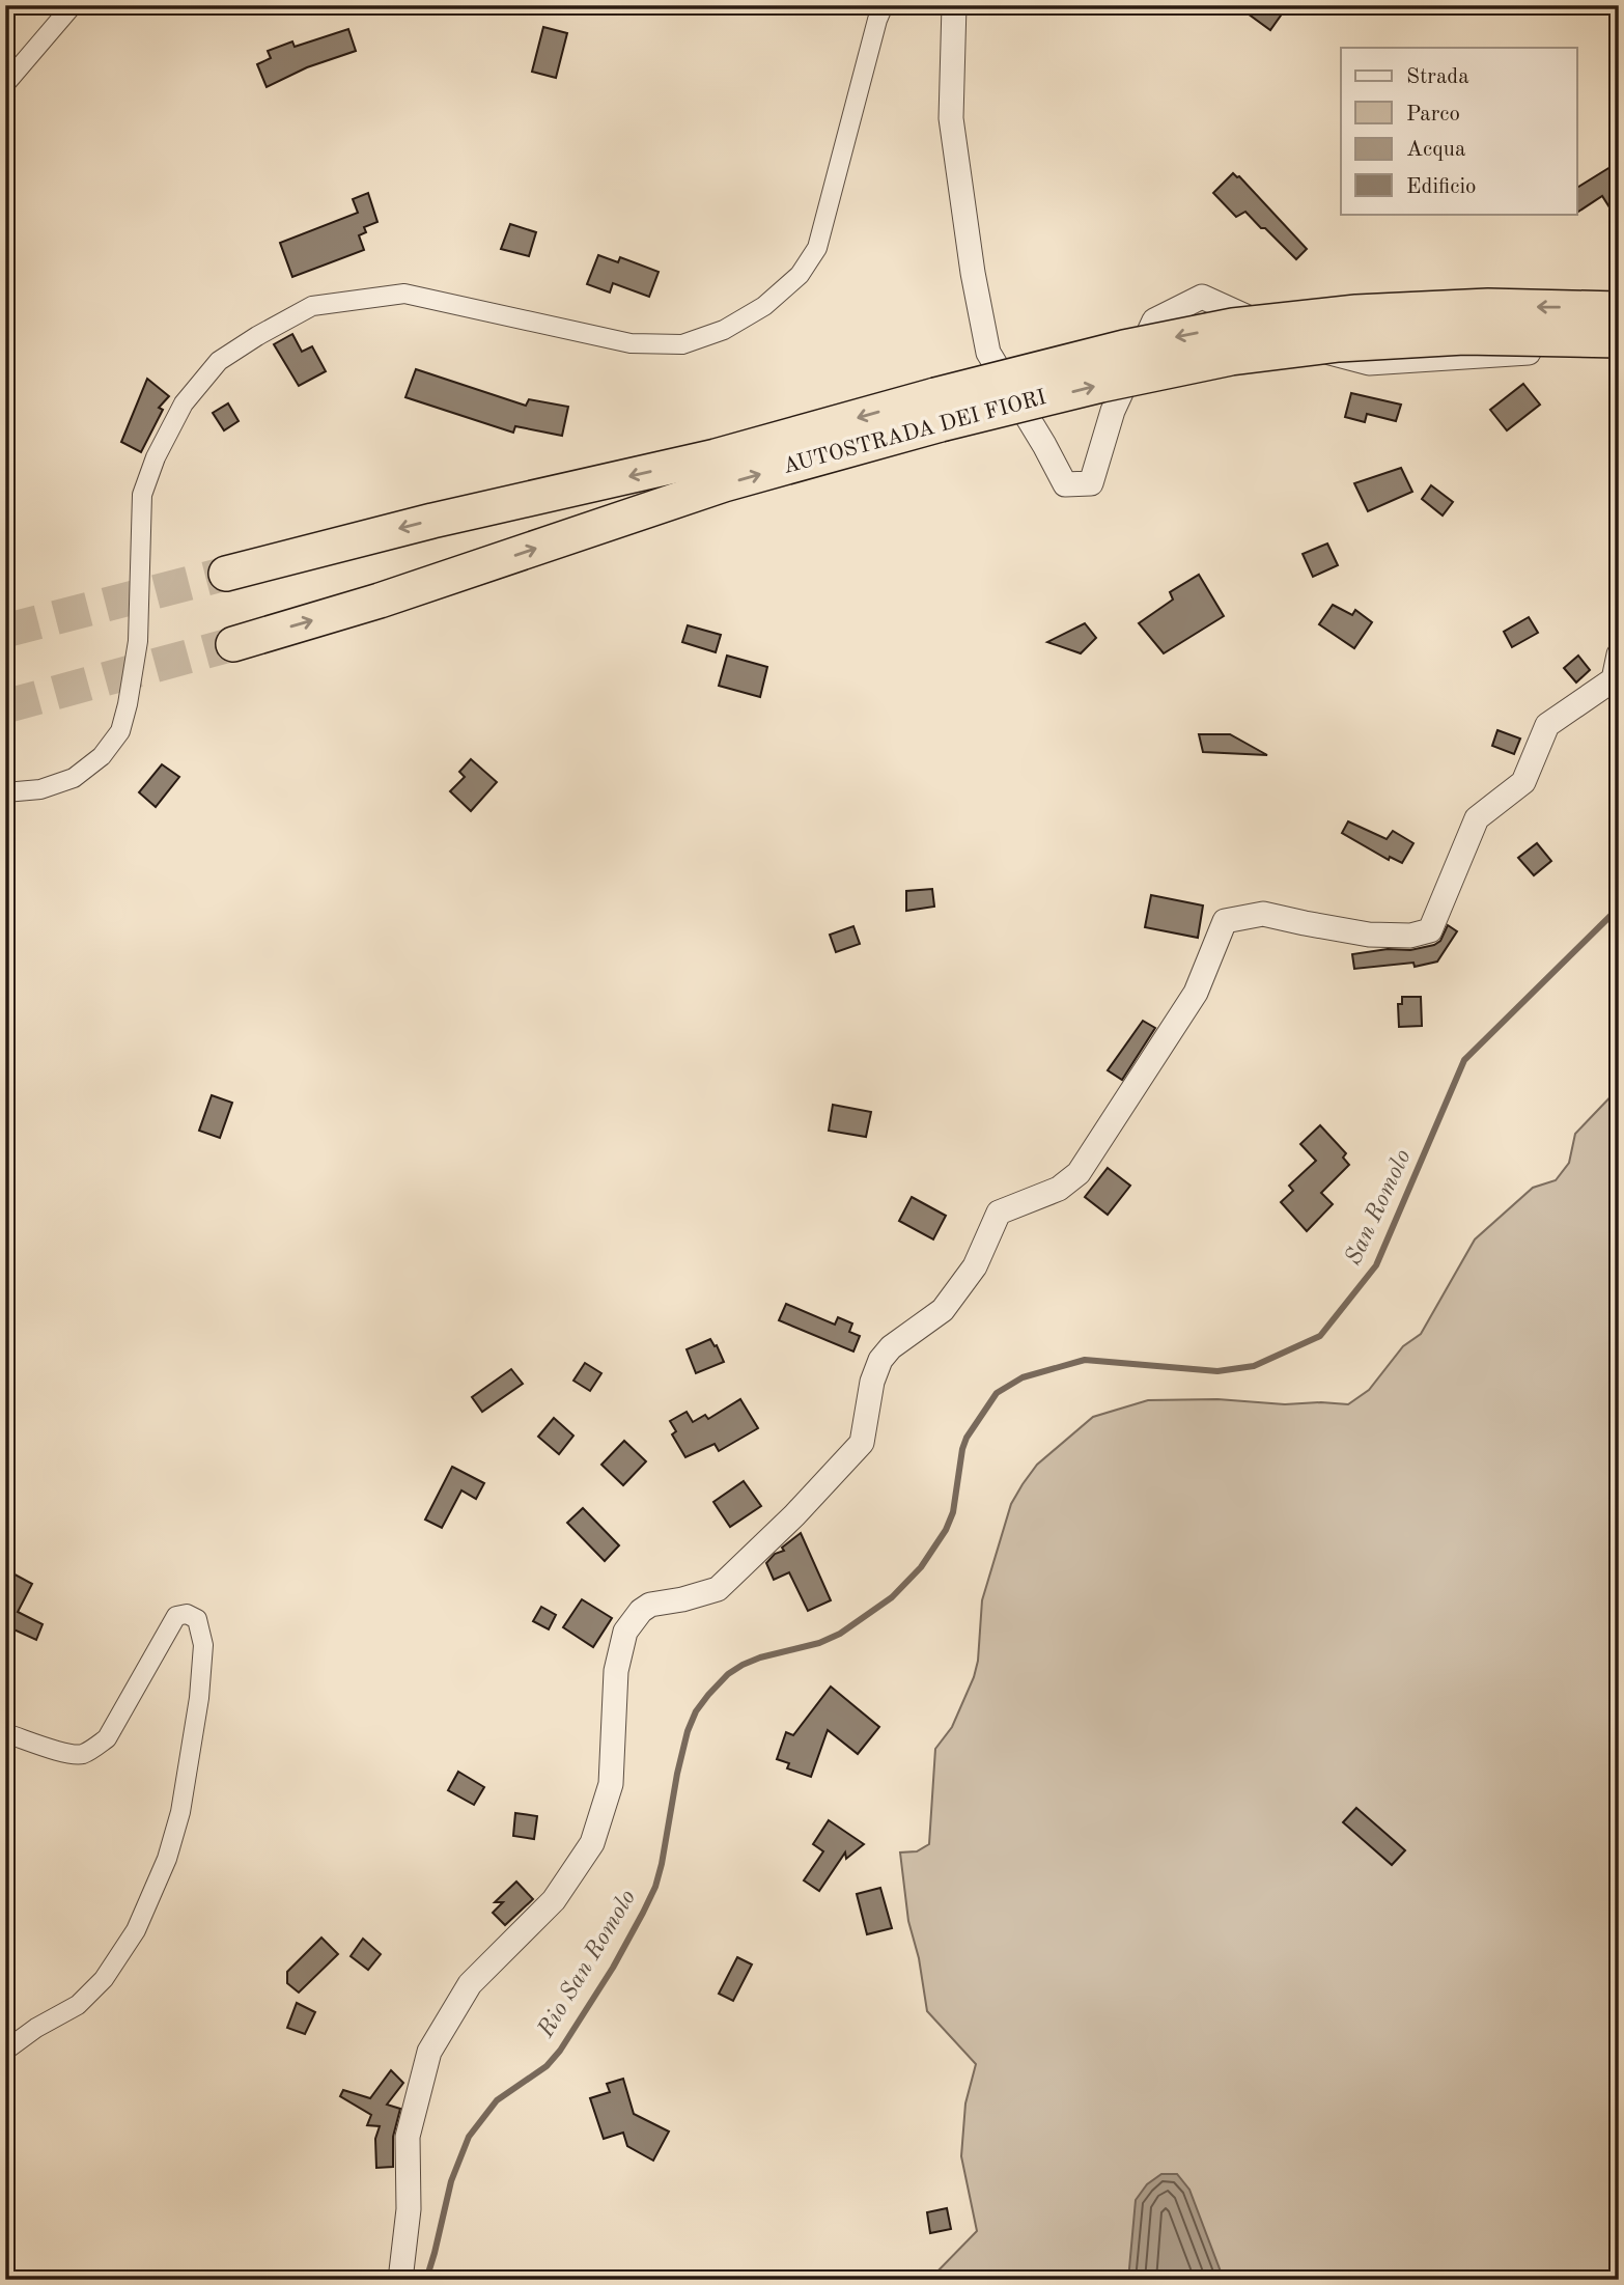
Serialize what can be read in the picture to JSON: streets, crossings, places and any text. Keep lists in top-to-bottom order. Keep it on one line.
{"streets":{"highway":["AUTOSTRADA DEI FIORI"]},"water":["San Romolo","Rio San Romolo"],"legend":["Strada","Parco","Acqua","Edificio"]}
